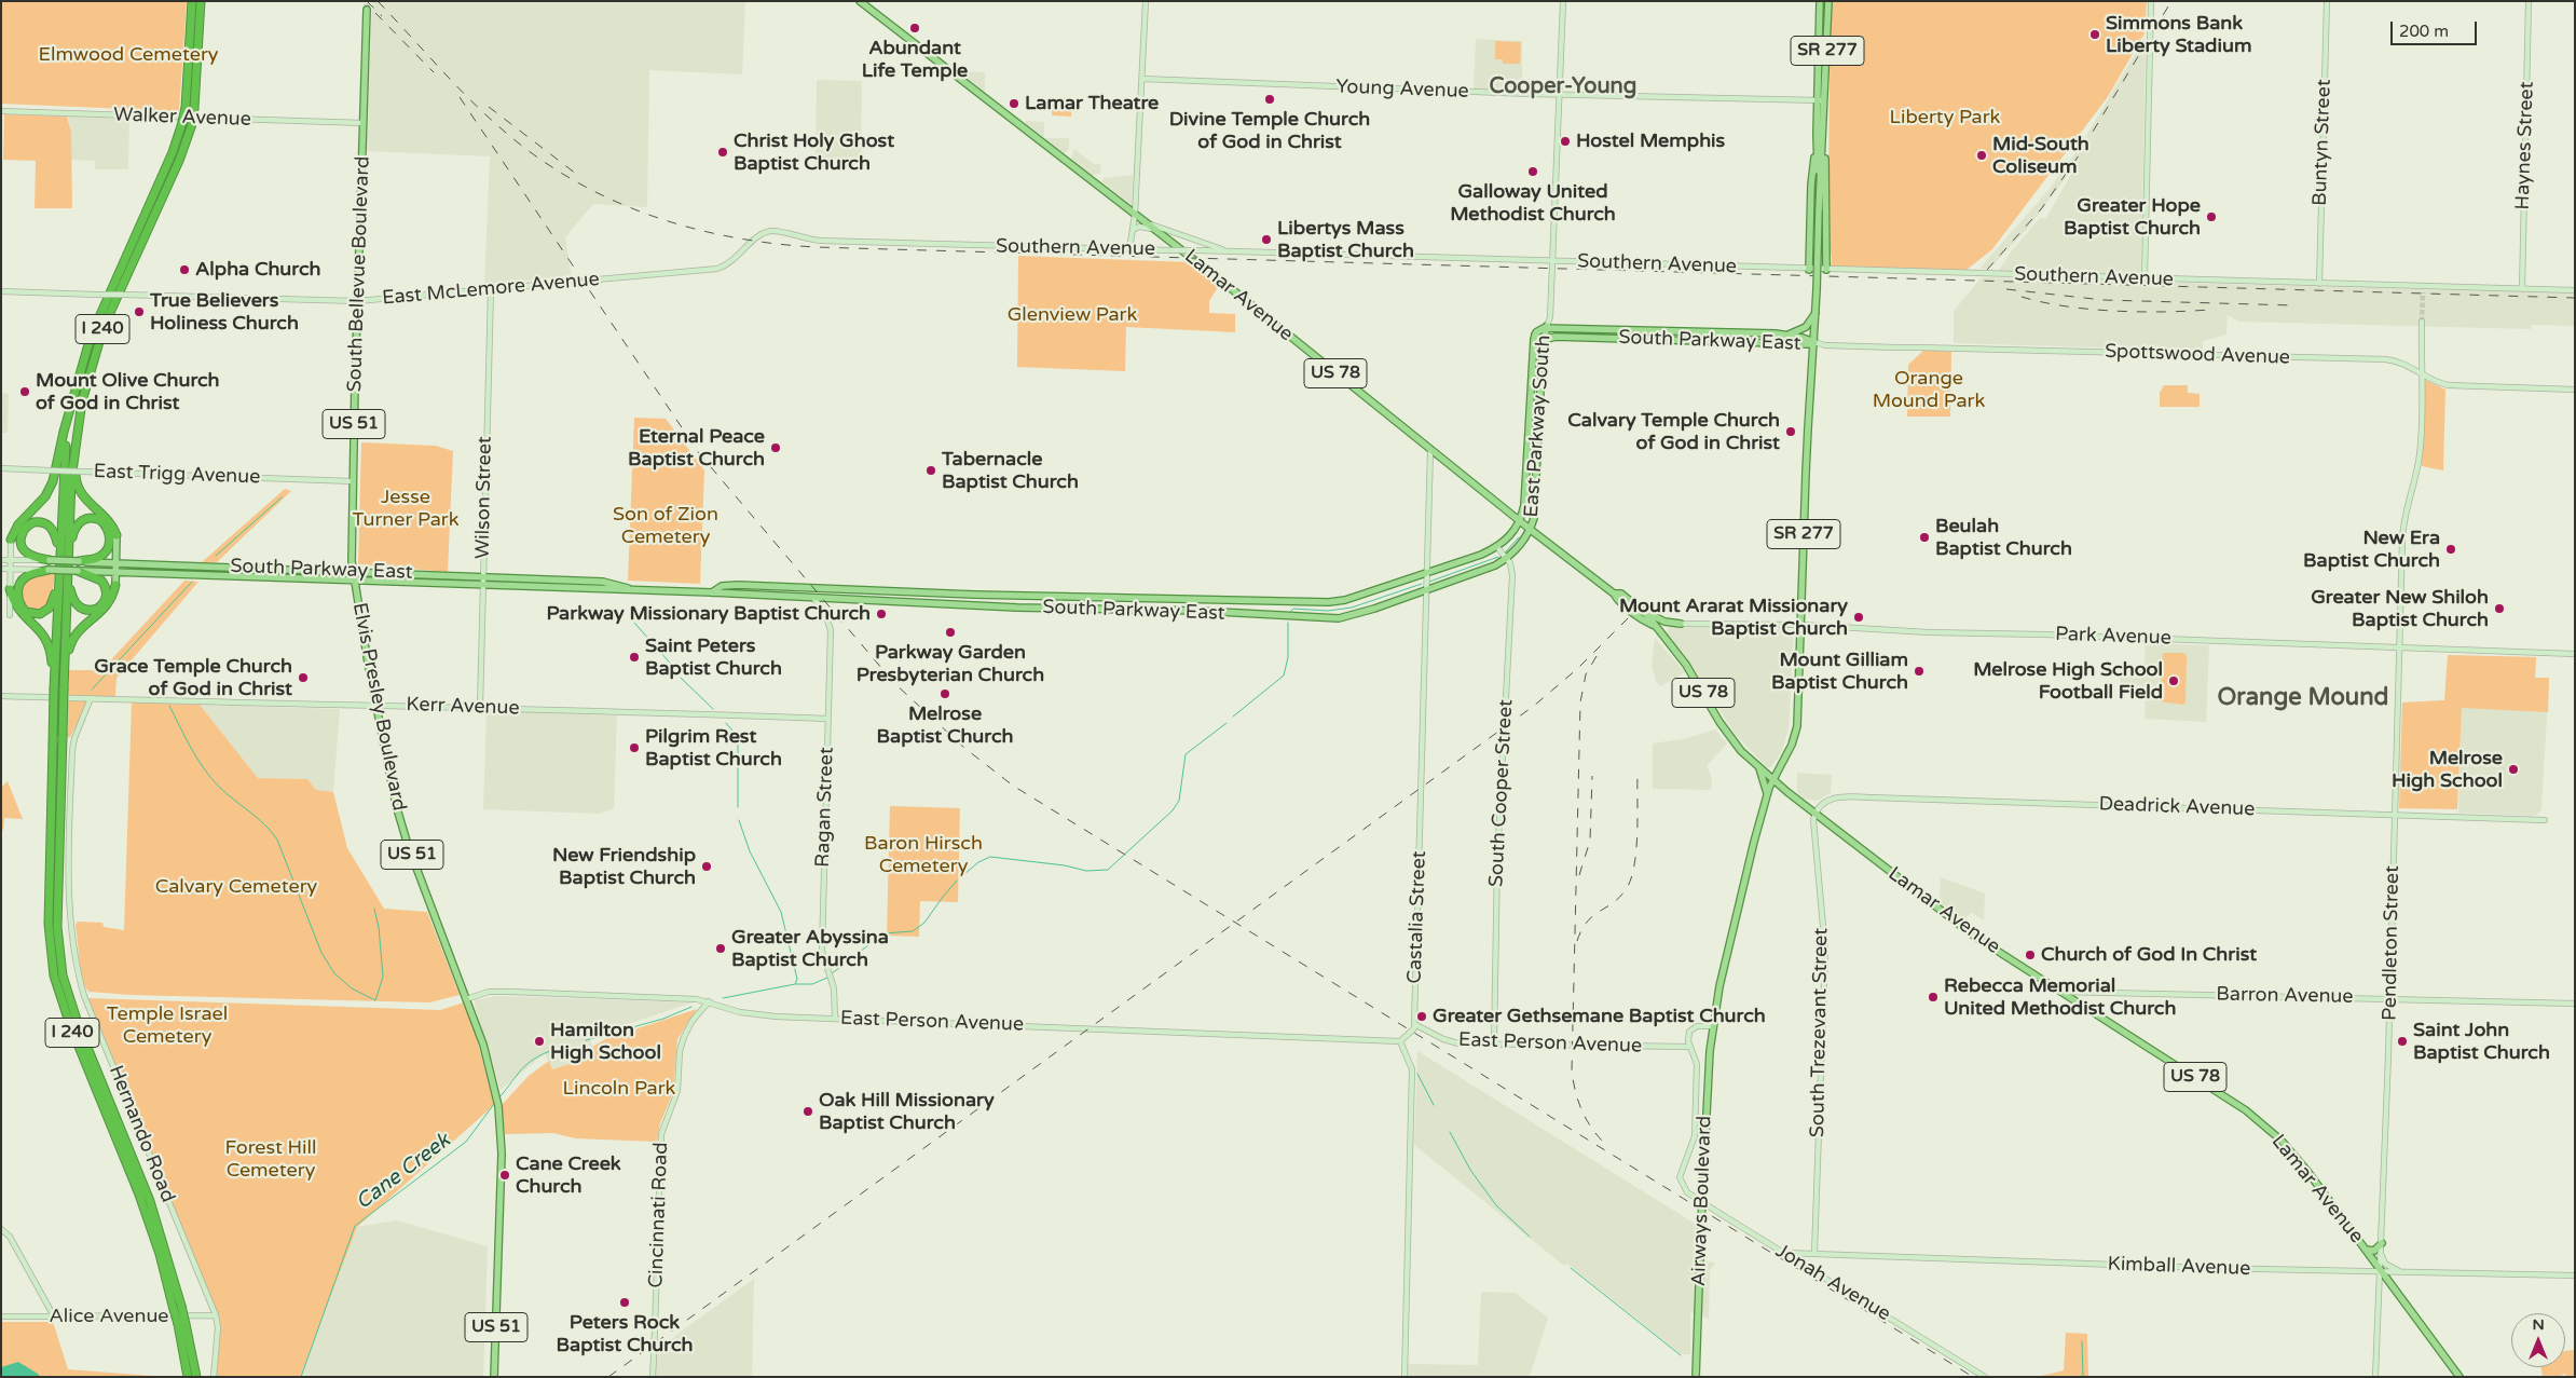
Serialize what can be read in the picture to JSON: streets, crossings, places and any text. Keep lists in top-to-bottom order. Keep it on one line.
{"streets":{"highway":["I 240"],"main road":["SR 277","South Bellevue Boulevard","Lamar Avenue","South Parkway East","US 78","US 51","East Parkway South","Elvis Presley Boulevard","Airways Boulevard"],"street":["Young Avenue","Walker Avenue","Buntyn Street","Haynes Street","Southern Avenue","East McLemore Avenue","Spottswood Avenue","East Trigg Avenue","Wilson Street","Park Avenue","Kerr Avenue","South Cooper Street","Ragan Street","Deadrick Avenue","Castalia Street","Pendleton Street","Barron Avenue","East Person Avenue","South Trezevant Street","Hernando Road","Cincinnati Road","Kimball Avenue","Jonah Avenue","Alice Avenue"]},"crossings":[["SR 277","Young Avenue"],["SR 277","Lamar Avenue"],["SR 277","South Parkway East"],["SR 277","Spottswood Avenue"],["SR 277","Park Avenue"],["SR 277","Airways Boulevard"],["Walker Avenue","South Bellevue Boulevard"],["Buntyn Street","Southern Avenue"],["Haynes Street","Southern Avenue"],["Southern Avenue","East McLemore Avenue"],["South Bellevue Boulevard","East McLemore Avenue"],["South Bellevue Boulevard","South Parkway East"],["South Bellevue Boulevard","East Trigg Avenue"],["South Bellevue Boulevard","Elvis Presley Boulevard"],["East McLemore Avenue","Wilson Street"],["Lamar Avenue","South Parkway East"],["Lamar Avenue","East Parkway South"],["Lamar Avenue","Park Avenue"],["Lamar Avenue","Deadrick Avenue"],["Lamar Avenue","Castalia Street"],["Lamar Avenue","Pendleton Street"],["Lamar Avenue","Barron Avenue"],["Lamar Avenue","South Trezevant Street"],["Lamar Avenue","Airways Boulevard"],["Lamar Avenue","Kimball Avenue"],["South Parkway East","Spottswood Avenue"],["South Parkway East","East Parkway South"],["South Parkway East","Wilson Street"],["South Parkway East","Elvis Presley Boulevard"],["South Parkway East","South Cooper Street"],["South Parkway East","Ragan Street"],["South Parkway East","Castalia Street"],["Spottswood Avenue","Pendleton Street"],["Wilson Street","Kerr Avenue"],["Park Avenue","Pendleton Street"],["Elvis Presley Boulevard","Kerr Avenue"],["Elvis Presley Boulevard","East Person Avenue"],["Kerr Avenue","Ragan Street"],["Kerr Avenue","Hernando Road"],["South Cooper Street","East Person Avenue"],["Ragan Street","East Person Avenue"],["Deadrick Avenue","Pendleton Street"],["Deadrick Avenue","South Trezevant Street"],["Castalia Street","East Person Avenue"],["Pendleton Street","Barron Avenue"],["Pendleton Street","Kimball Avenue"],["East Person Avenue","Airways Boulevard"],["East Person Avenue","Cincinnati Road"],["South Trezevant Street","Kimball Avenue"],["Hernando Road","Alice Avenue"],["Airways Boulevard","Jonah Avenue"],["Kimball Avenue","Jonah Avenue"]],"districts":["Cooper-Young","Orange Mound"],"water":["Cane Creek"],"parks":["Elmwood Cemetery","Liberty Park","Glenview Park","Orange Mound Park","Jesse Turner Park","Son of Zion Cemetery","Baron Hirsch Cemetery","Calvary Cemetery","Temple Israel Cemetery","Lincoln Park","Forest Hill Cemetery"],"places":["Abundant Life Temple","Simmons Bank Liberty Stadium","Divine Temple Church of God in Christ","Lamar Theatre","Hostel Memphis","Christ Holy Ghost Baptist Church","Mid-South Coliseum","Galloway United Methodist Church","Greater Hope Baptist Church","Libertys Mass Baptist Church","Alpha Church","True Believers Holiness Church","Mount Olive Church of God in Christ","Calvary Temple Church of God in Christ","Eternal Peace Baptist Church","Tabernacle Baptist Church","Beulah Baptist Church","New Era Baptist Church","Greater New Shiloh Baptist Church","Parkway Missionary Baptist Church","Mount Ararat Missionary Baptist Church","Parkway Garden Presbyterian Church","Saint Peters Baptist Church","Mount Gilliam Baptist Church","Grace Temple Church of God in Christ","Melrose High School Football Field","Melrose Baptist Church","Pilgrim Rest Baptist Church","Melrose High School","New Friendship Baptist Church","Greater Abyssina Baptist Church","Church of God In Christ","Rebecca Memorial United Methodist Church","Greater Gethsemane Baptist Church","Hamilton High School","Saint John Baptist Church","Oak Hill Missionary Baptist Church","Cane Creek Church","Peters Rock Baptist Church"],"scale_bar":"200 m","north":"top"}
